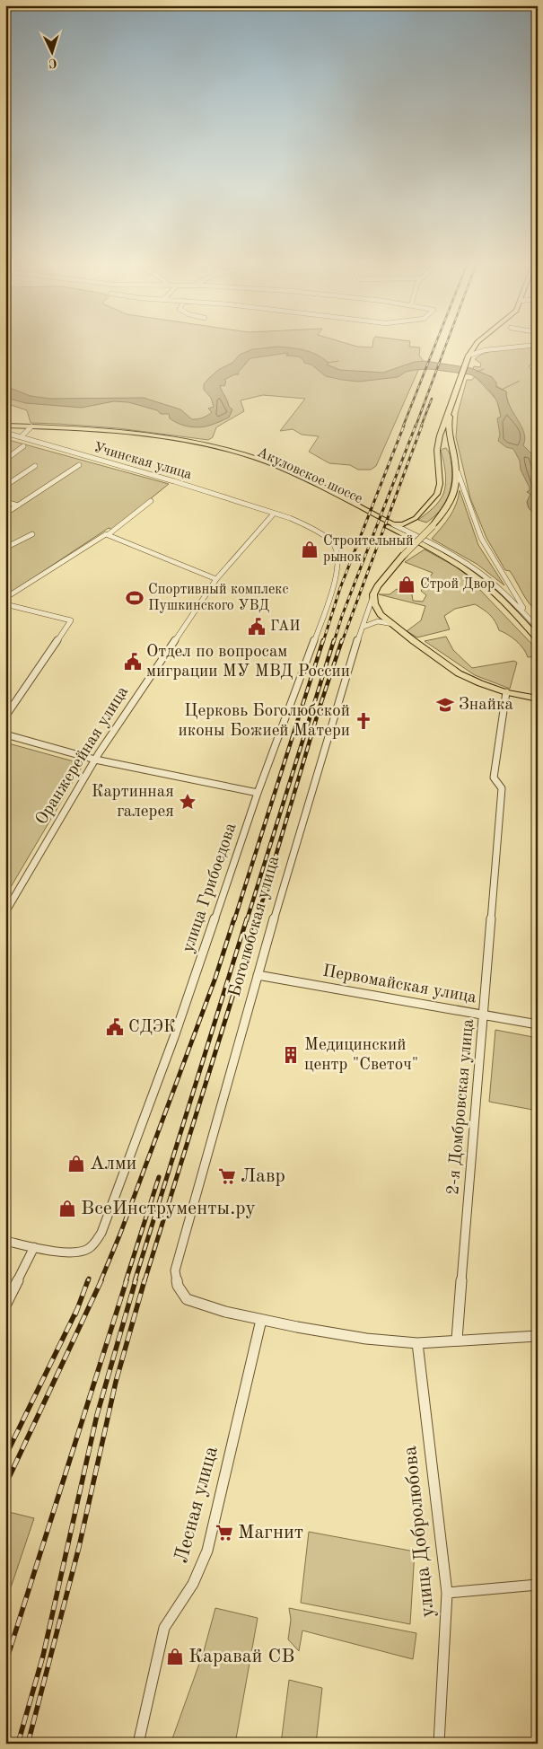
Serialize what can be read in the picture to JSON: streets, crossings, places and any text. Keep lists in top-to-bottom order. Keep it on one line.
{"streets":{"main road":["Акуловское шоссе"],"street":["Учинская улица","Оранжерейная улица","улица Грибоедова","Боголюбская улица","Первомайская улица","2-я Домбровская улица","Лесная улица","улица Добролюбова"]},"crossings":[["Учинская улица","Оранжерейная улица"],["Учинская улица","улица Грибоедова"],["Оранжерейная улица","улица Грибоедова"],["Боголюбская улица","Первомайская улица"],["Боголюбская улица","Лесная улица"],["Первомайская улица","2-я Домбровская улица"]],"places":{"shop":["Строительный рынок","Строй Двор","Алми","ВсеИнструменты.ру","Каравай СВ"],"sports":["Спортивный комплекс Пушкинского УВД"],"public building":["ГАИ","Отдел по вопросам миграции МУ МВД России","СДЭК"],"school or university":["Знайка"],"church":["Церковь Боголюбской иконы Божией Матери"],"place":["Картинная галерея"],"building":["Медицинский центр \"Светоч\""],"supermarket":["Лавр","Магнит"]},"north":"bottom"}
